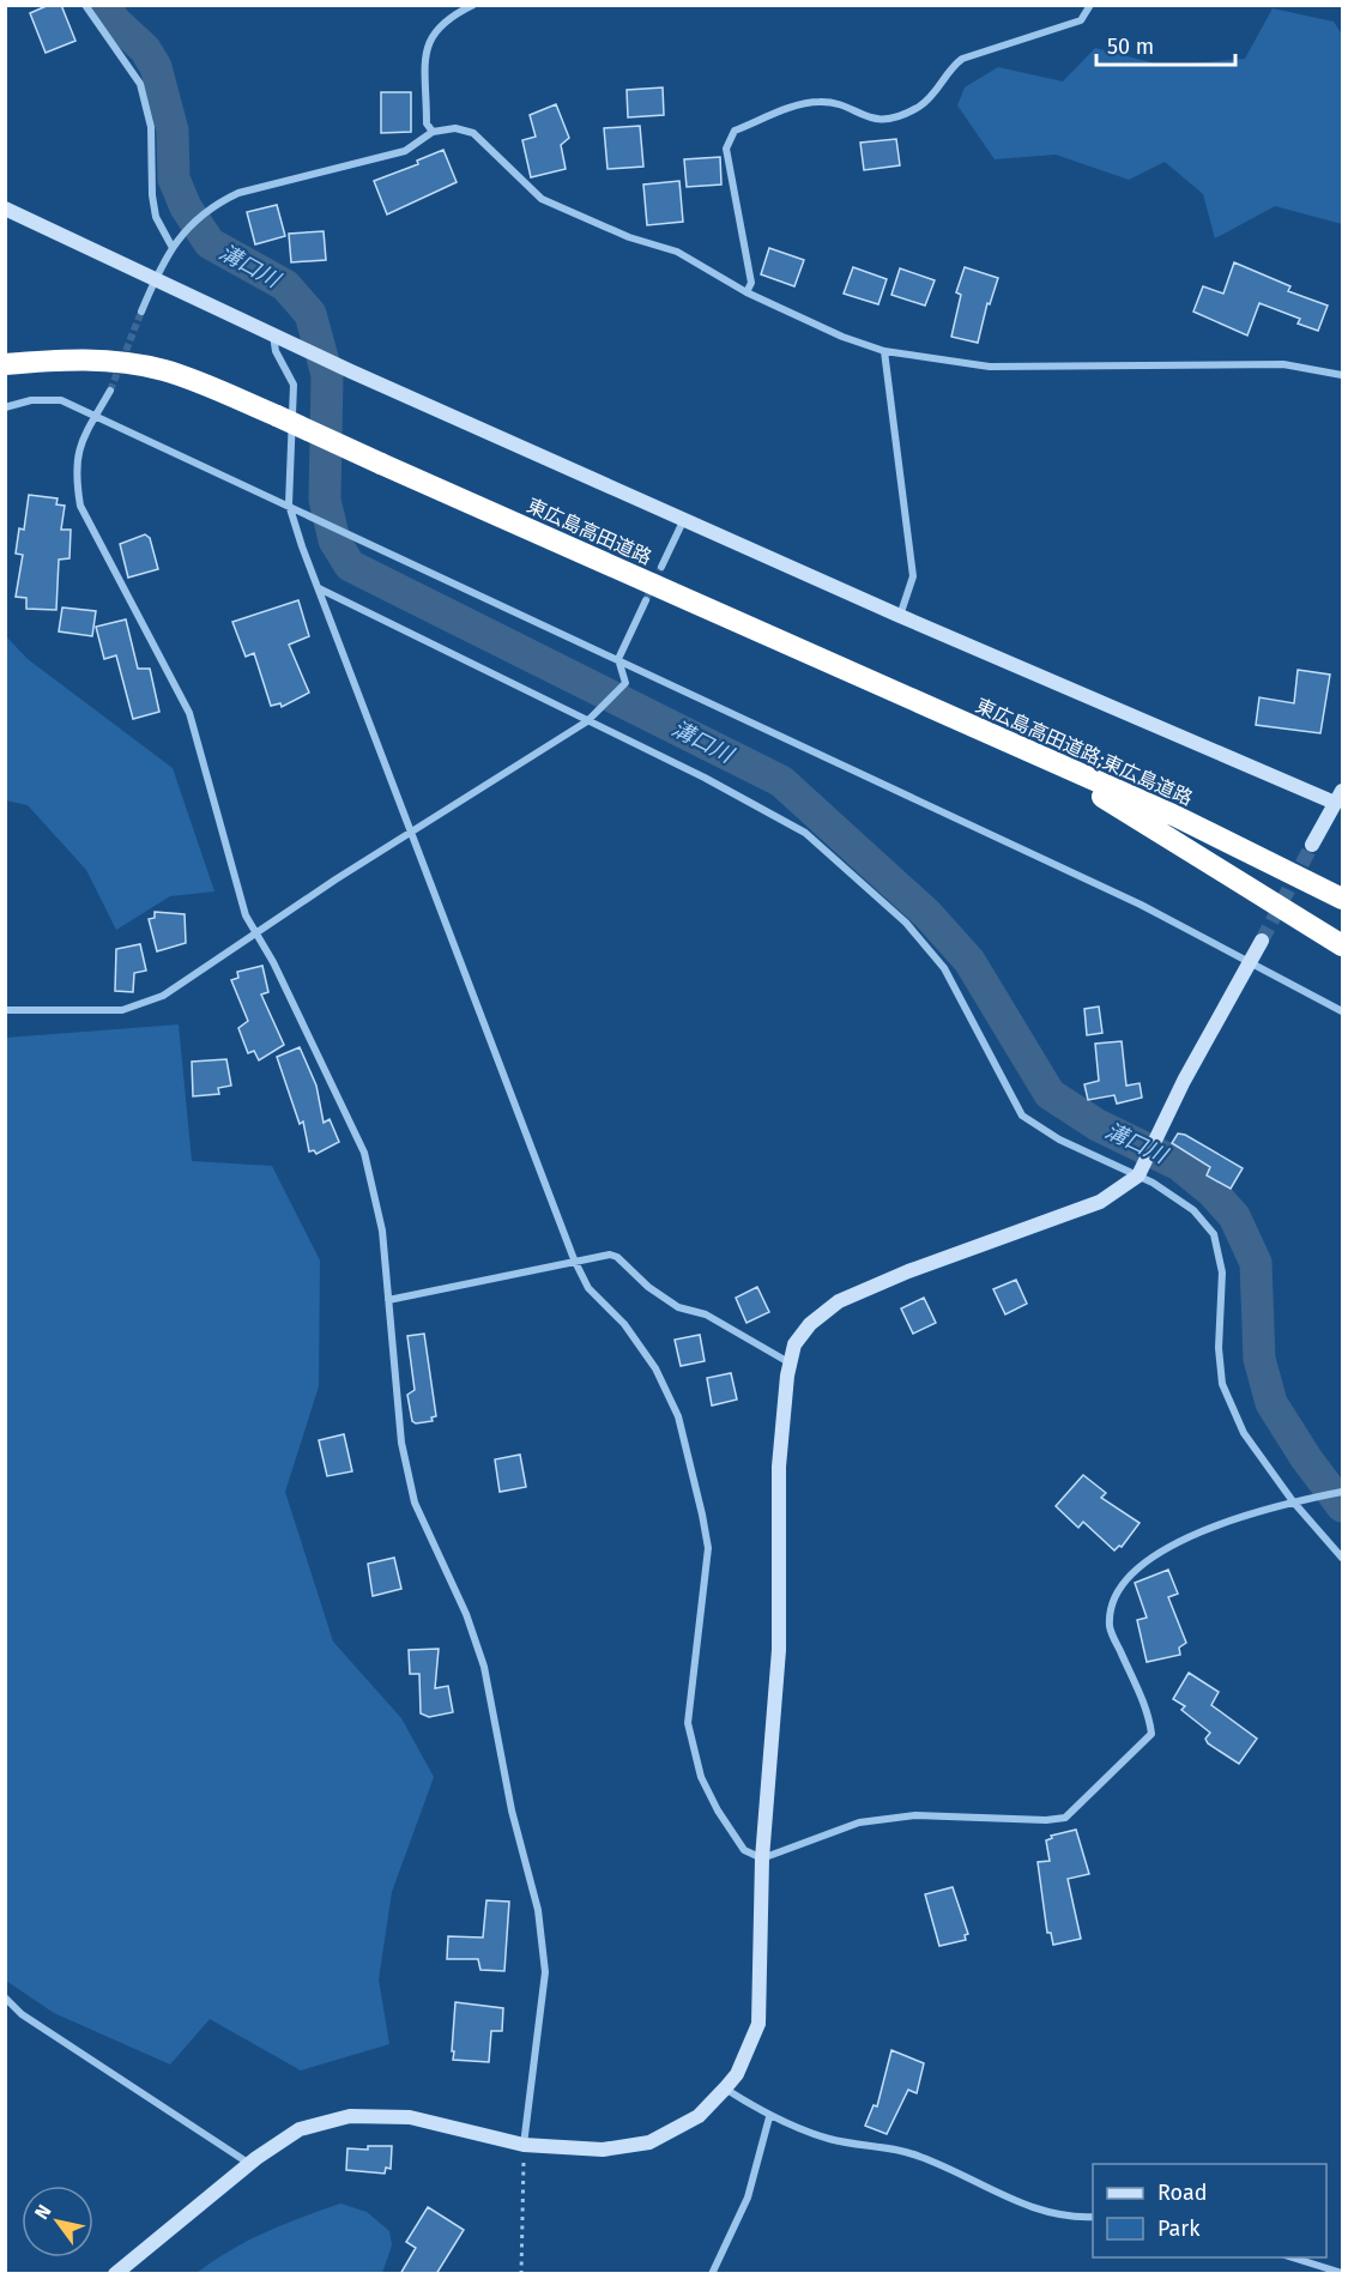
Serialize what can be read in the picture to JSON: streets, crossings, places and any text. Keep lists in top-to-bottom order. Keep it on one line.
{"streets":{"highway":["東広島高田道路","東広島高田道路;東広島道路"]},"crossings":[["東広島高田道路","東広島高田道路;東広島道路"]],"water":["溝口川"],"legend":["Road","Park"],"scale_bar":"50 m","north":"top left"}
